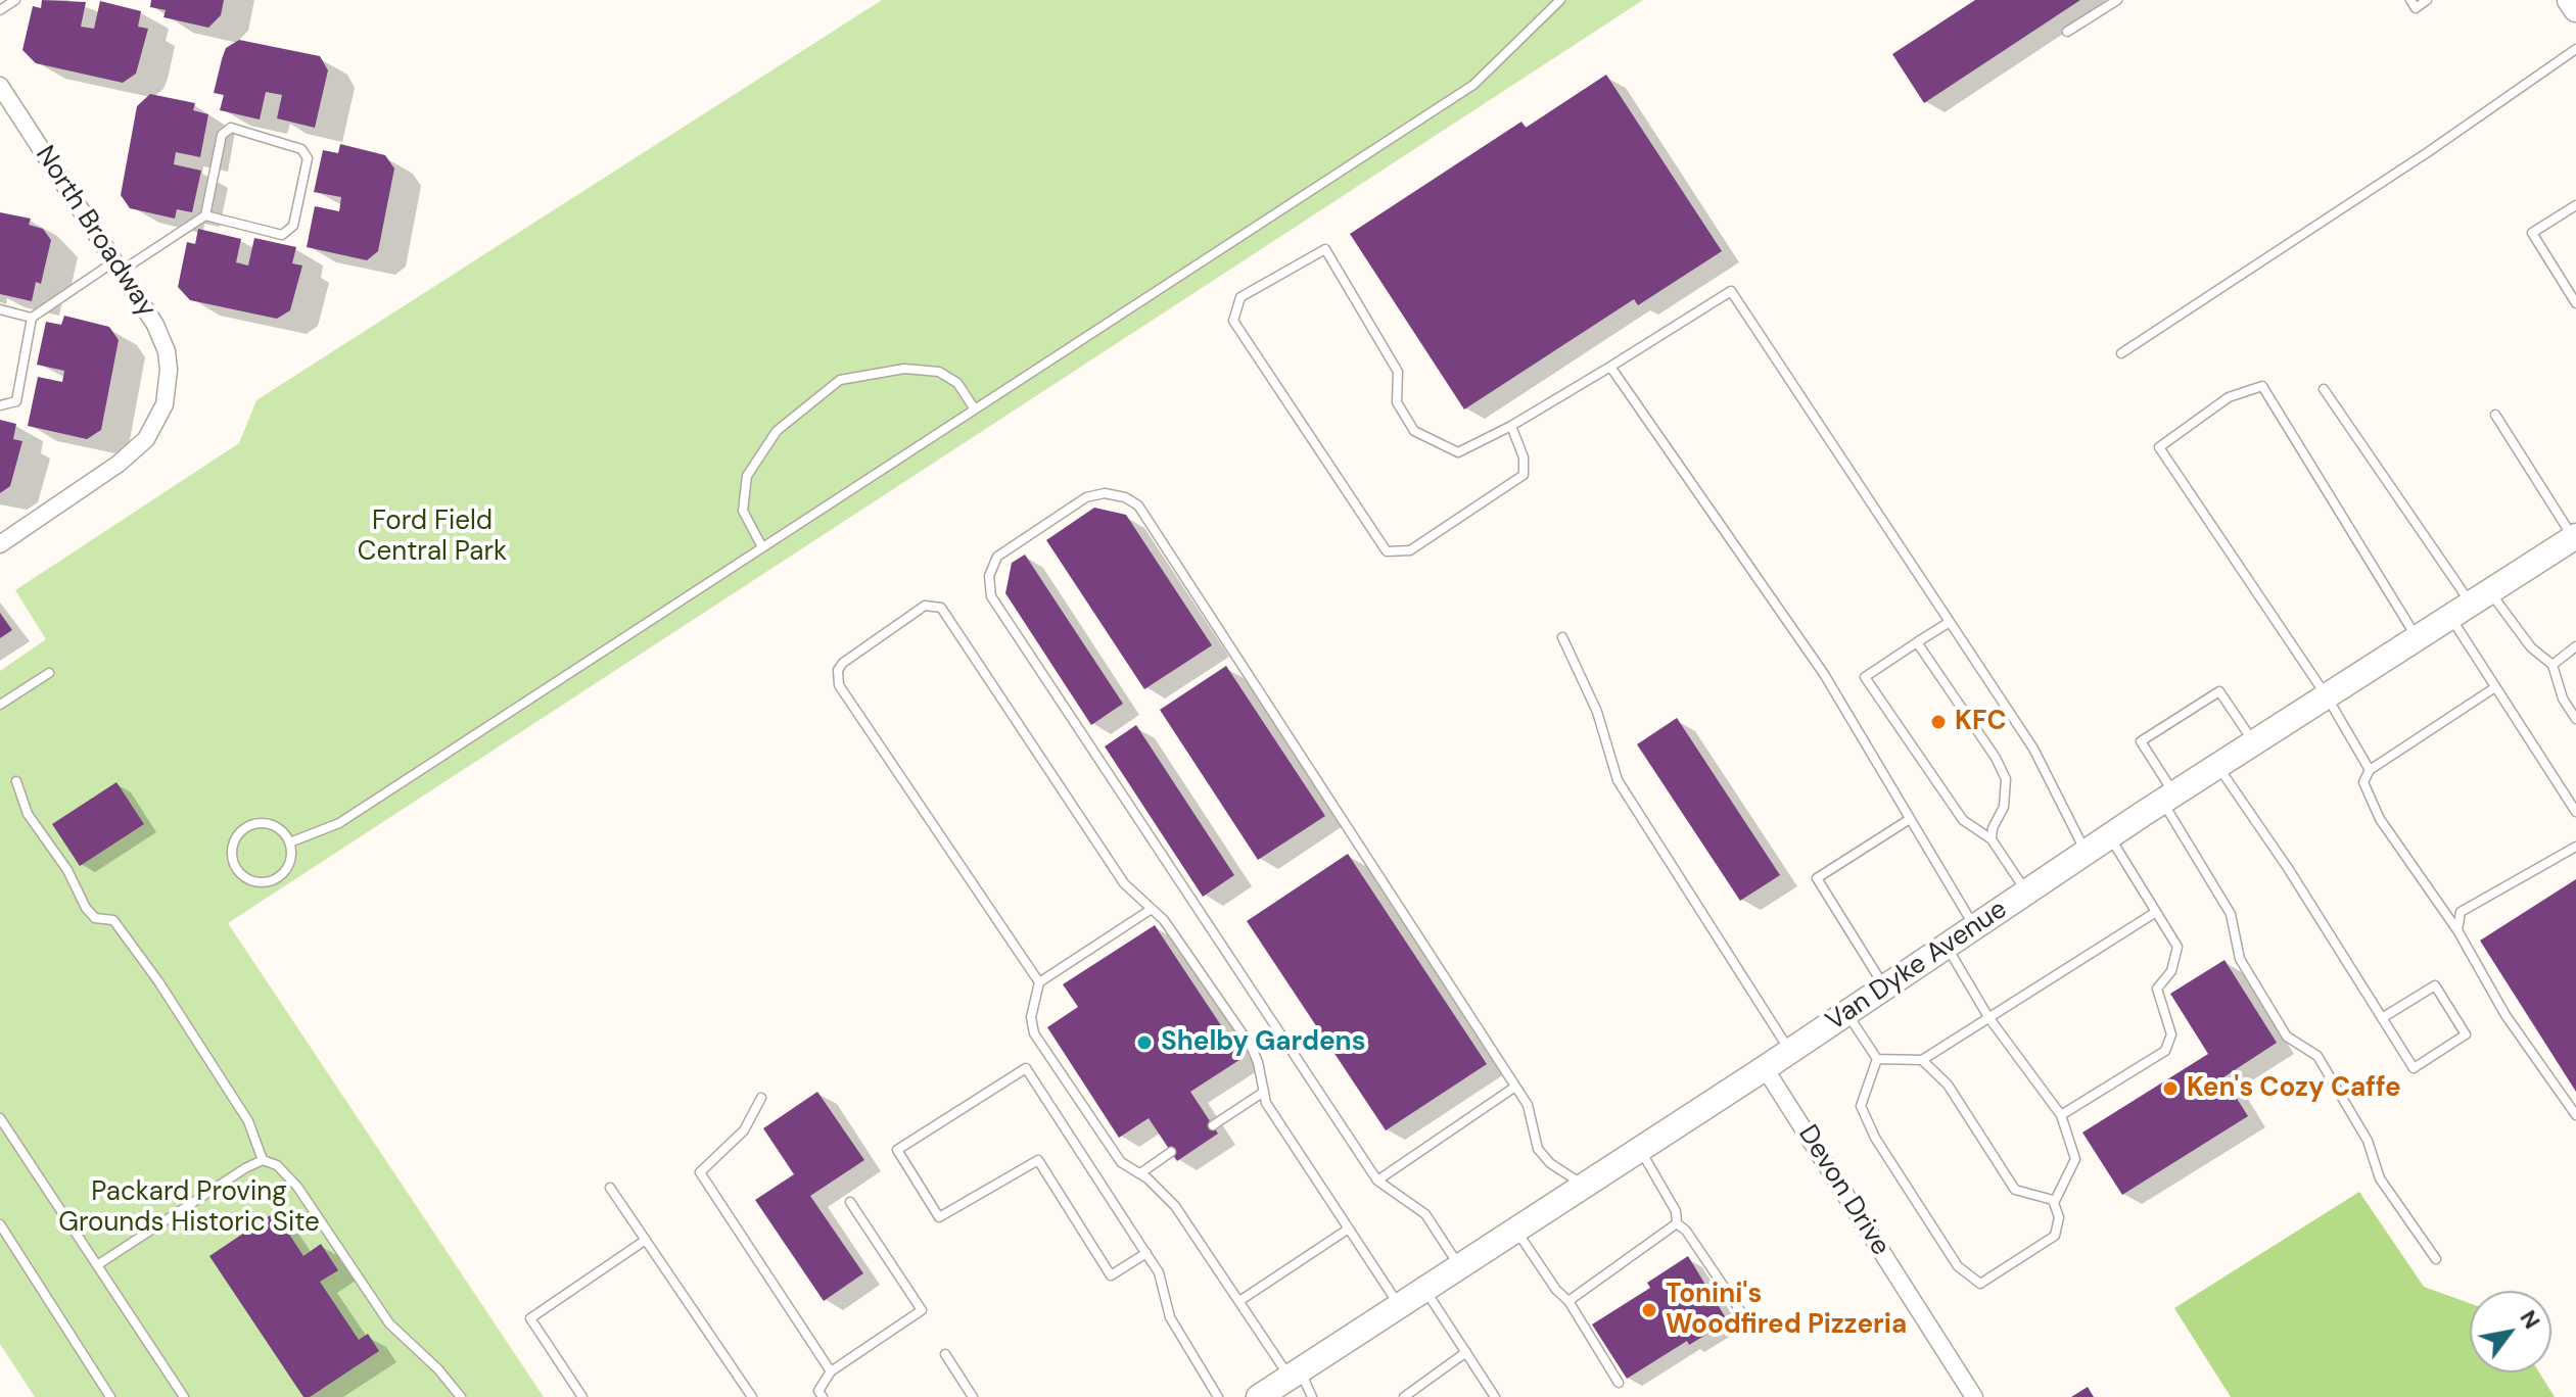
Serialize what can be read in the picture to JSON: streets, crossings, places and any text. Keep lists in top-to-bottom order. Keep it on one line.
{"streets":{"main road":["Van Dyke Avenue"],"street":["North Broadway","Devon Drive"]},"crossings":[["Van Dyke Avenue","Devon Drive"]],"parks":["Ford Field Central Park","Packard Proving Grounds Historic Site"],"places":["KFC","Shelby Gardens","Ken's Cozy Caffe","Tonini's Woodfired Pizzeria"],"north":"top right"}
